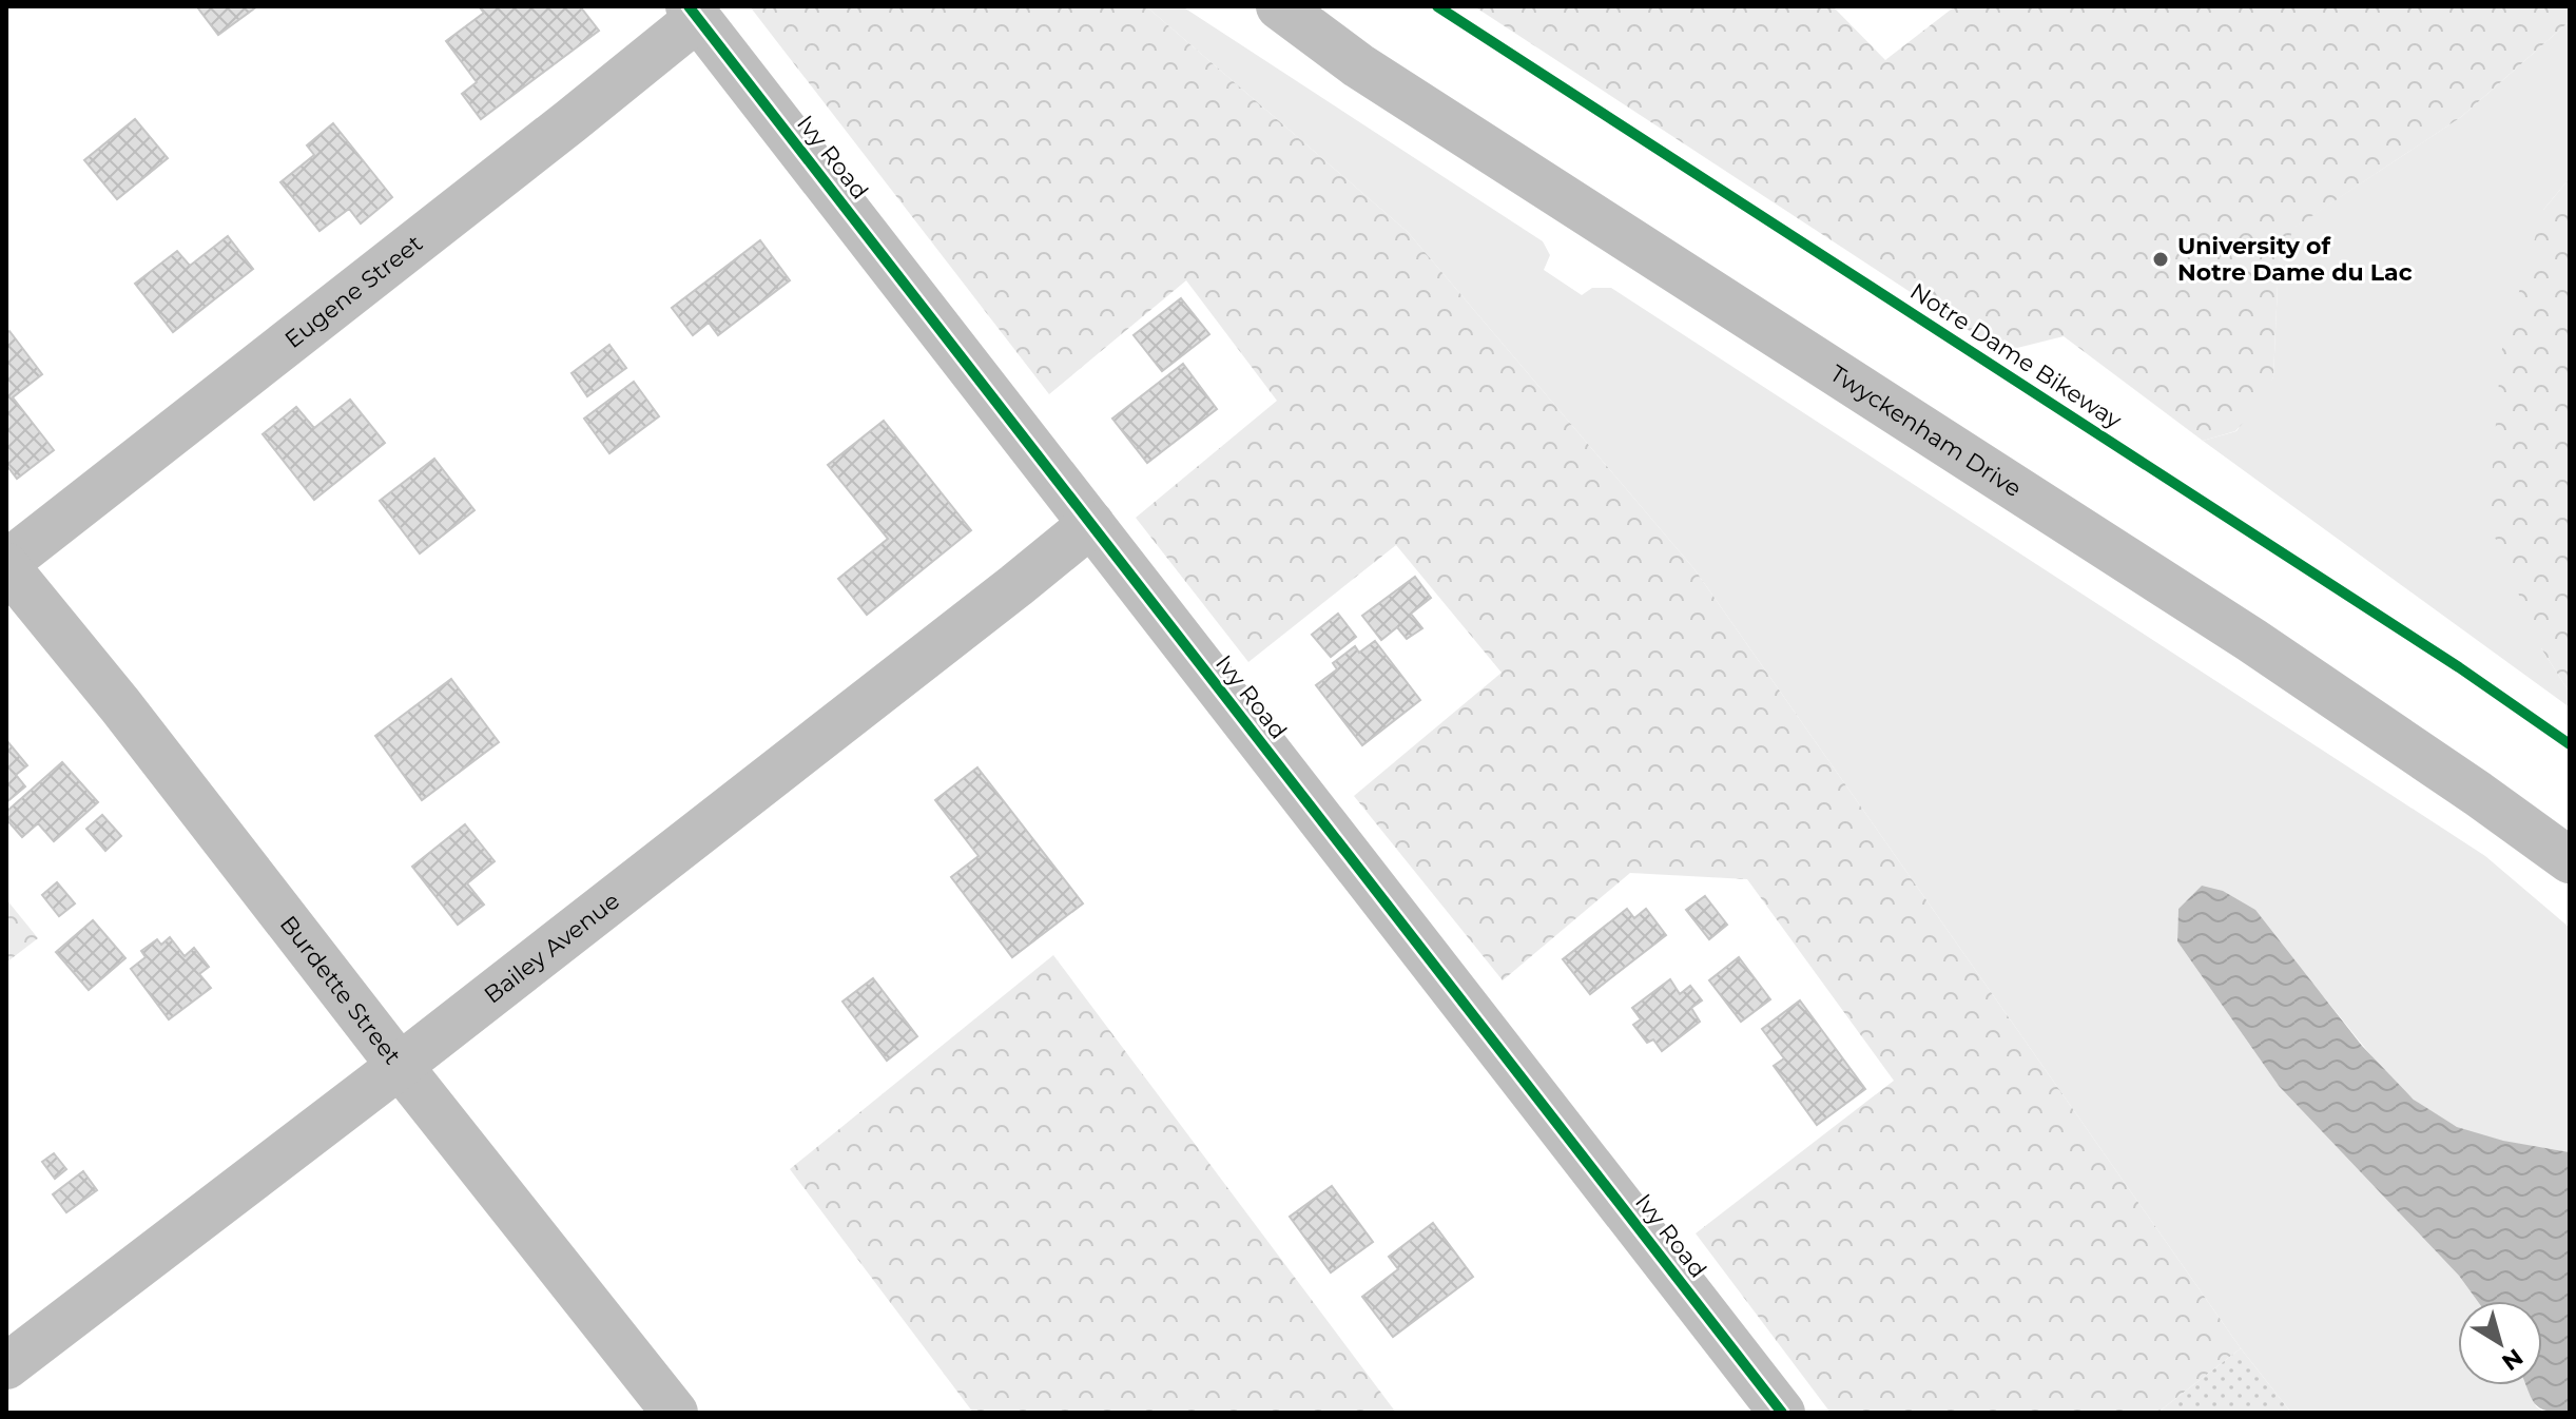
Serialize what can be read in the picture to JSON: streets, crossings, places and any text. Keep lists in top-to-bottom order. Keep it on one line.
{"streets":{"street":["Ivy Road","Eugene Street","Twyckenham Drive","Bailey Avenue","Burdette Street"],"cycle path":["Notre Dame Bikeway"]},"crossings":[["Ivy Road","Eugene Street"],["Ivy Road","Bailey Avenue"],["Eugene Street","Burdette Street"],["Bailey Avenue","Burdette Street"]],"places":["University of Notre Dame du Lac"],"north":"bottom right"}
